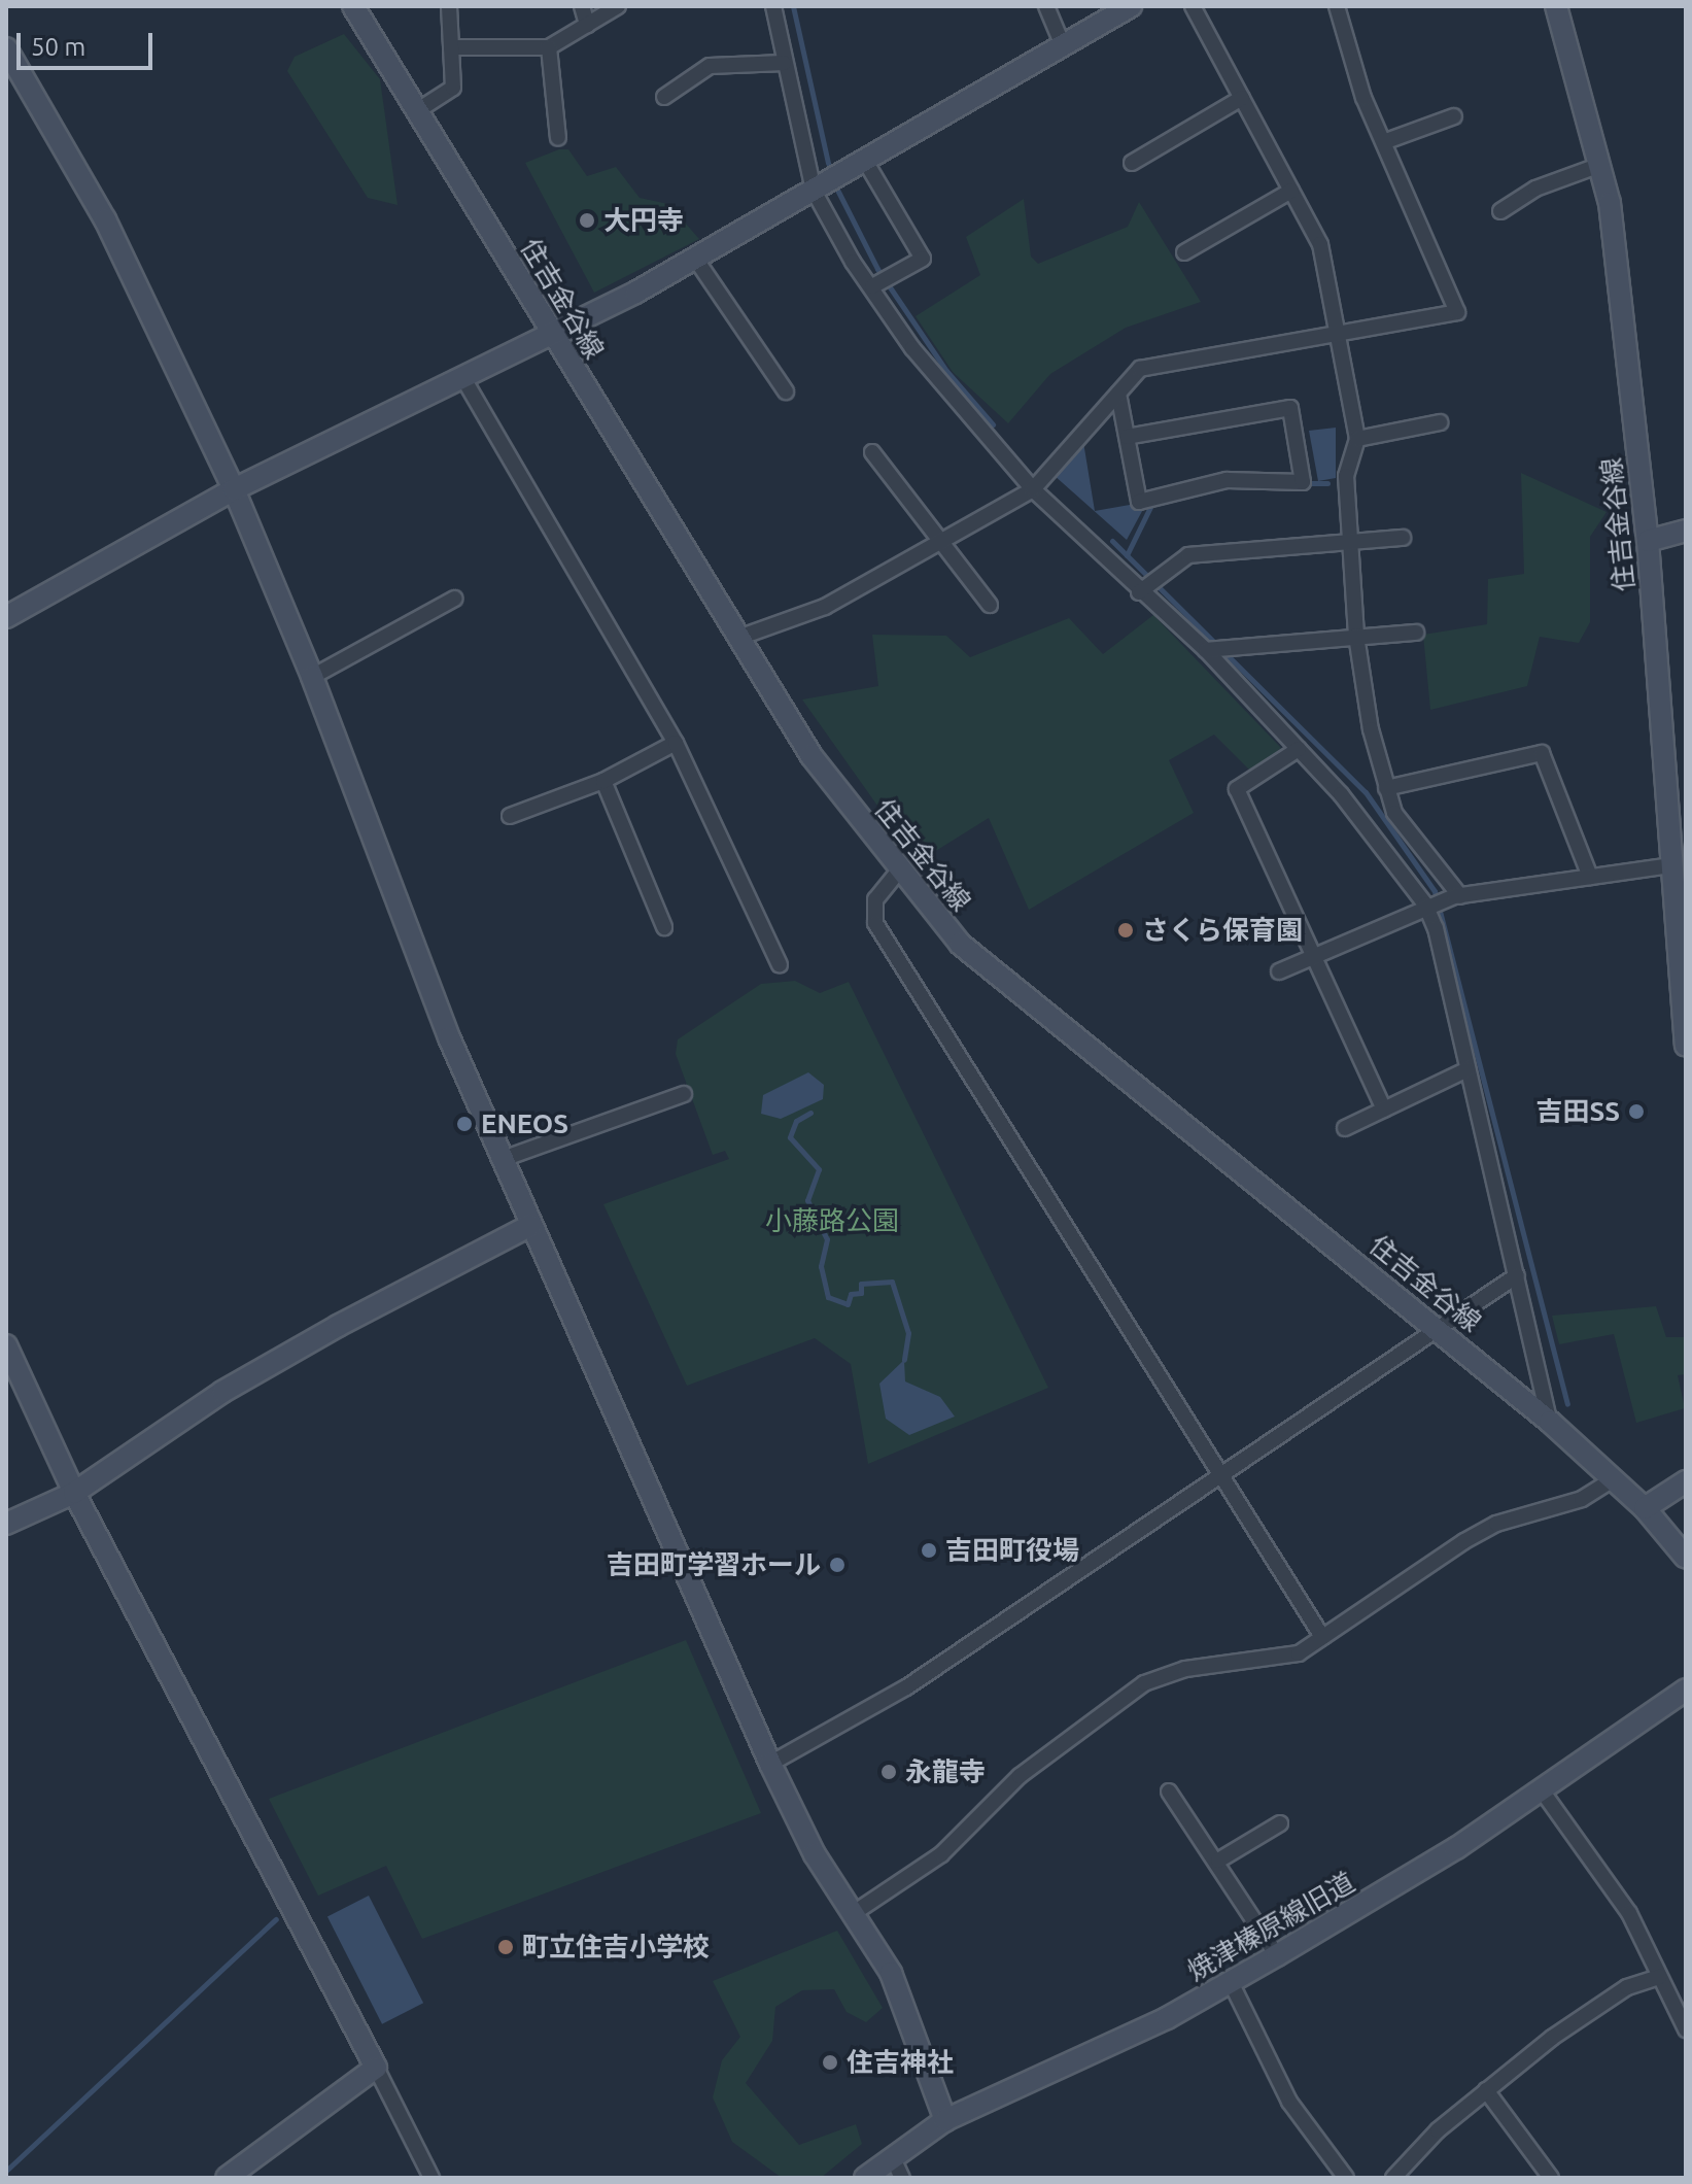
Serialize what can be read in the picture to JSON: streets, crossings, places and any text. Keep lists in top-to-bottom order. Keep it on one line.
{"streets":{"street":["住吉金谷線","焼津榛原線旧道"]},"parks":["小藤路公園"],"places":["大円寺","さくら保育園","吉田SS","ENEOS","吉田町役場","吉田町学習ホール","永龍寺","町立住吉小学校","住吉神社"],"scale_bar":"50 m"}
